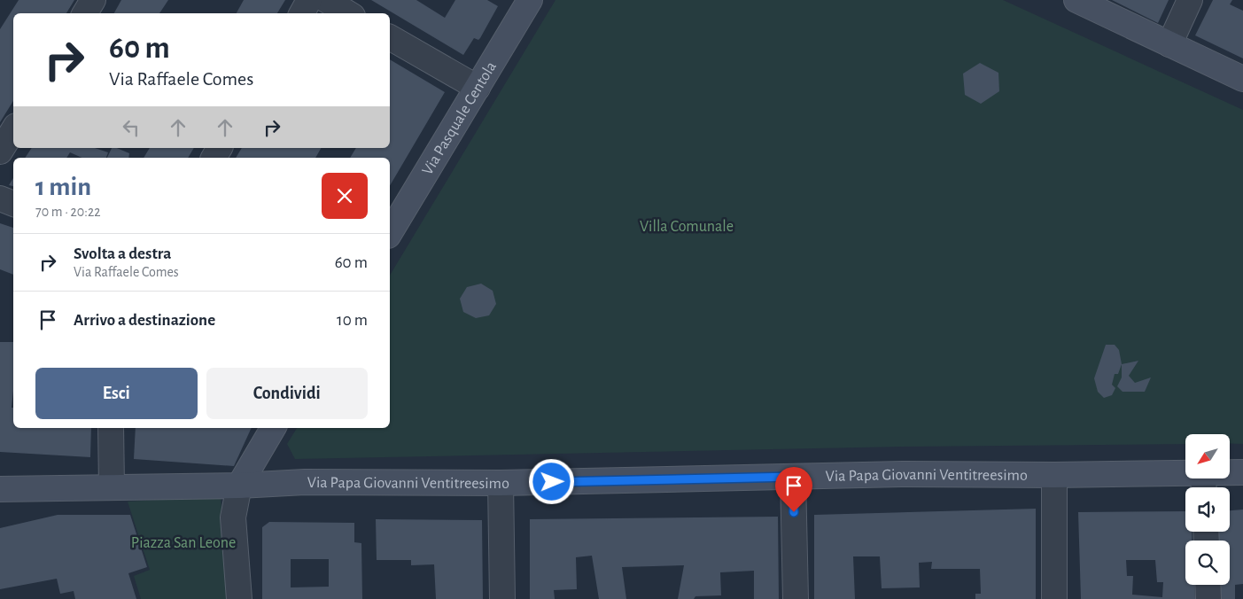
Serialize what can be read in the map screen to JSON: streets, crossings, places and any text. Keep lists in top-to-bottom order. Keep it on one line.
{"streets":{"street":["Via Pasquale Centola","Via Papa Giovanni Ventitreesimo"]},"parks":["Villa Comunale","Piazza San Leone"],"north":"bottom left","page":{"turn":["60 m","Via Raffaele Comes"],"heading":["1 min","70 m · 20:22"],"list":[{"name":"Svolta a destra","note":"Via Raffaele Comes","value":"60 m"},{"name":"Arrivo a destinazione","value":"10 m"}],"buttons":["Esci","Condividi"]}}
